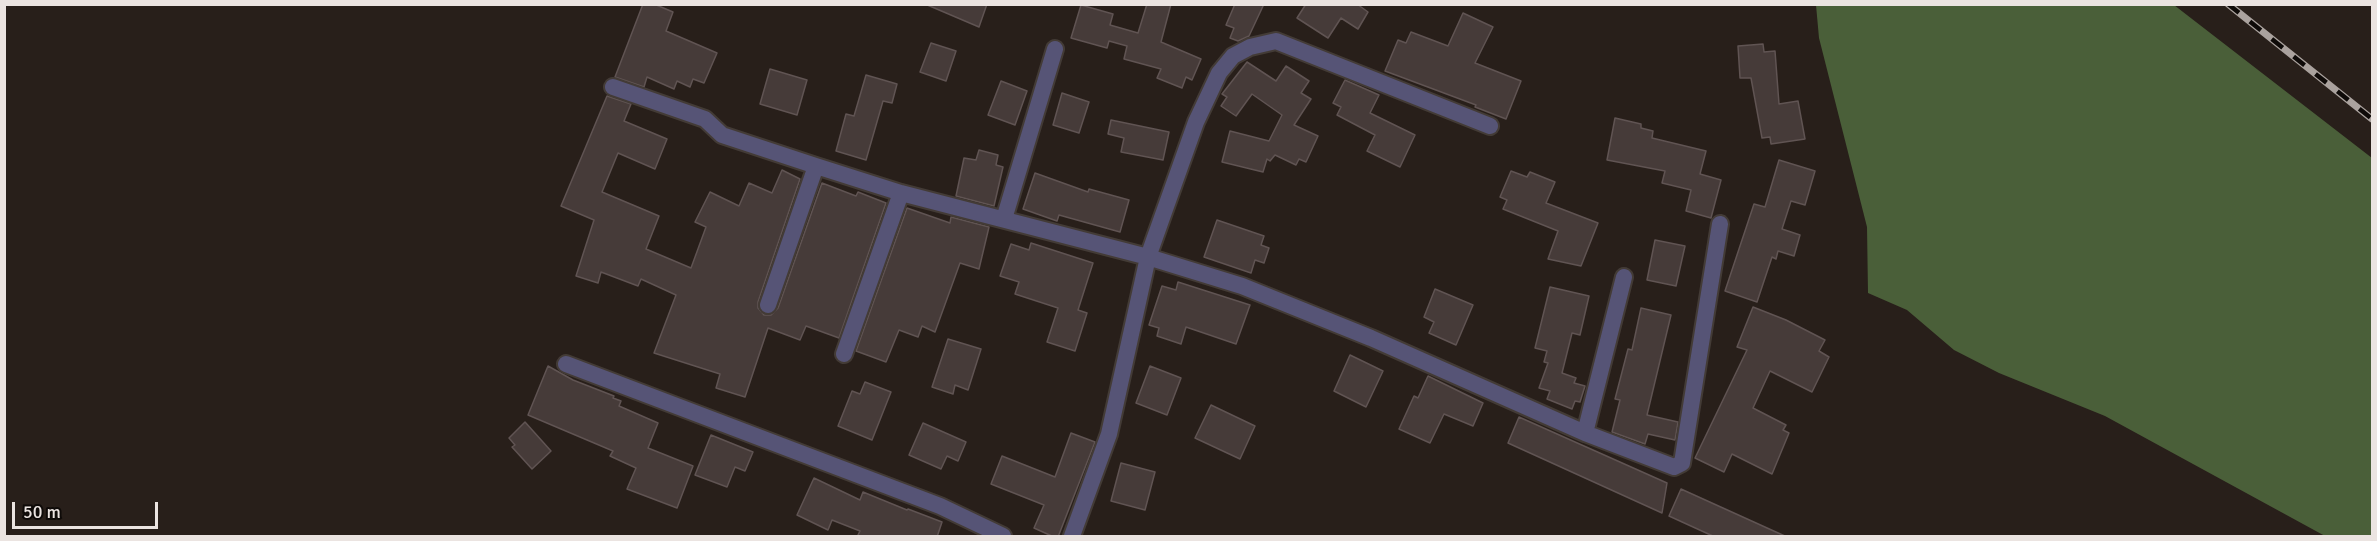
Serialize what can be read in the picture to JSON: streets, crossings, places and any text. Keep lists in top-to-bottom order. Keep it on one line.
{"scale_bar":"50 m"}
